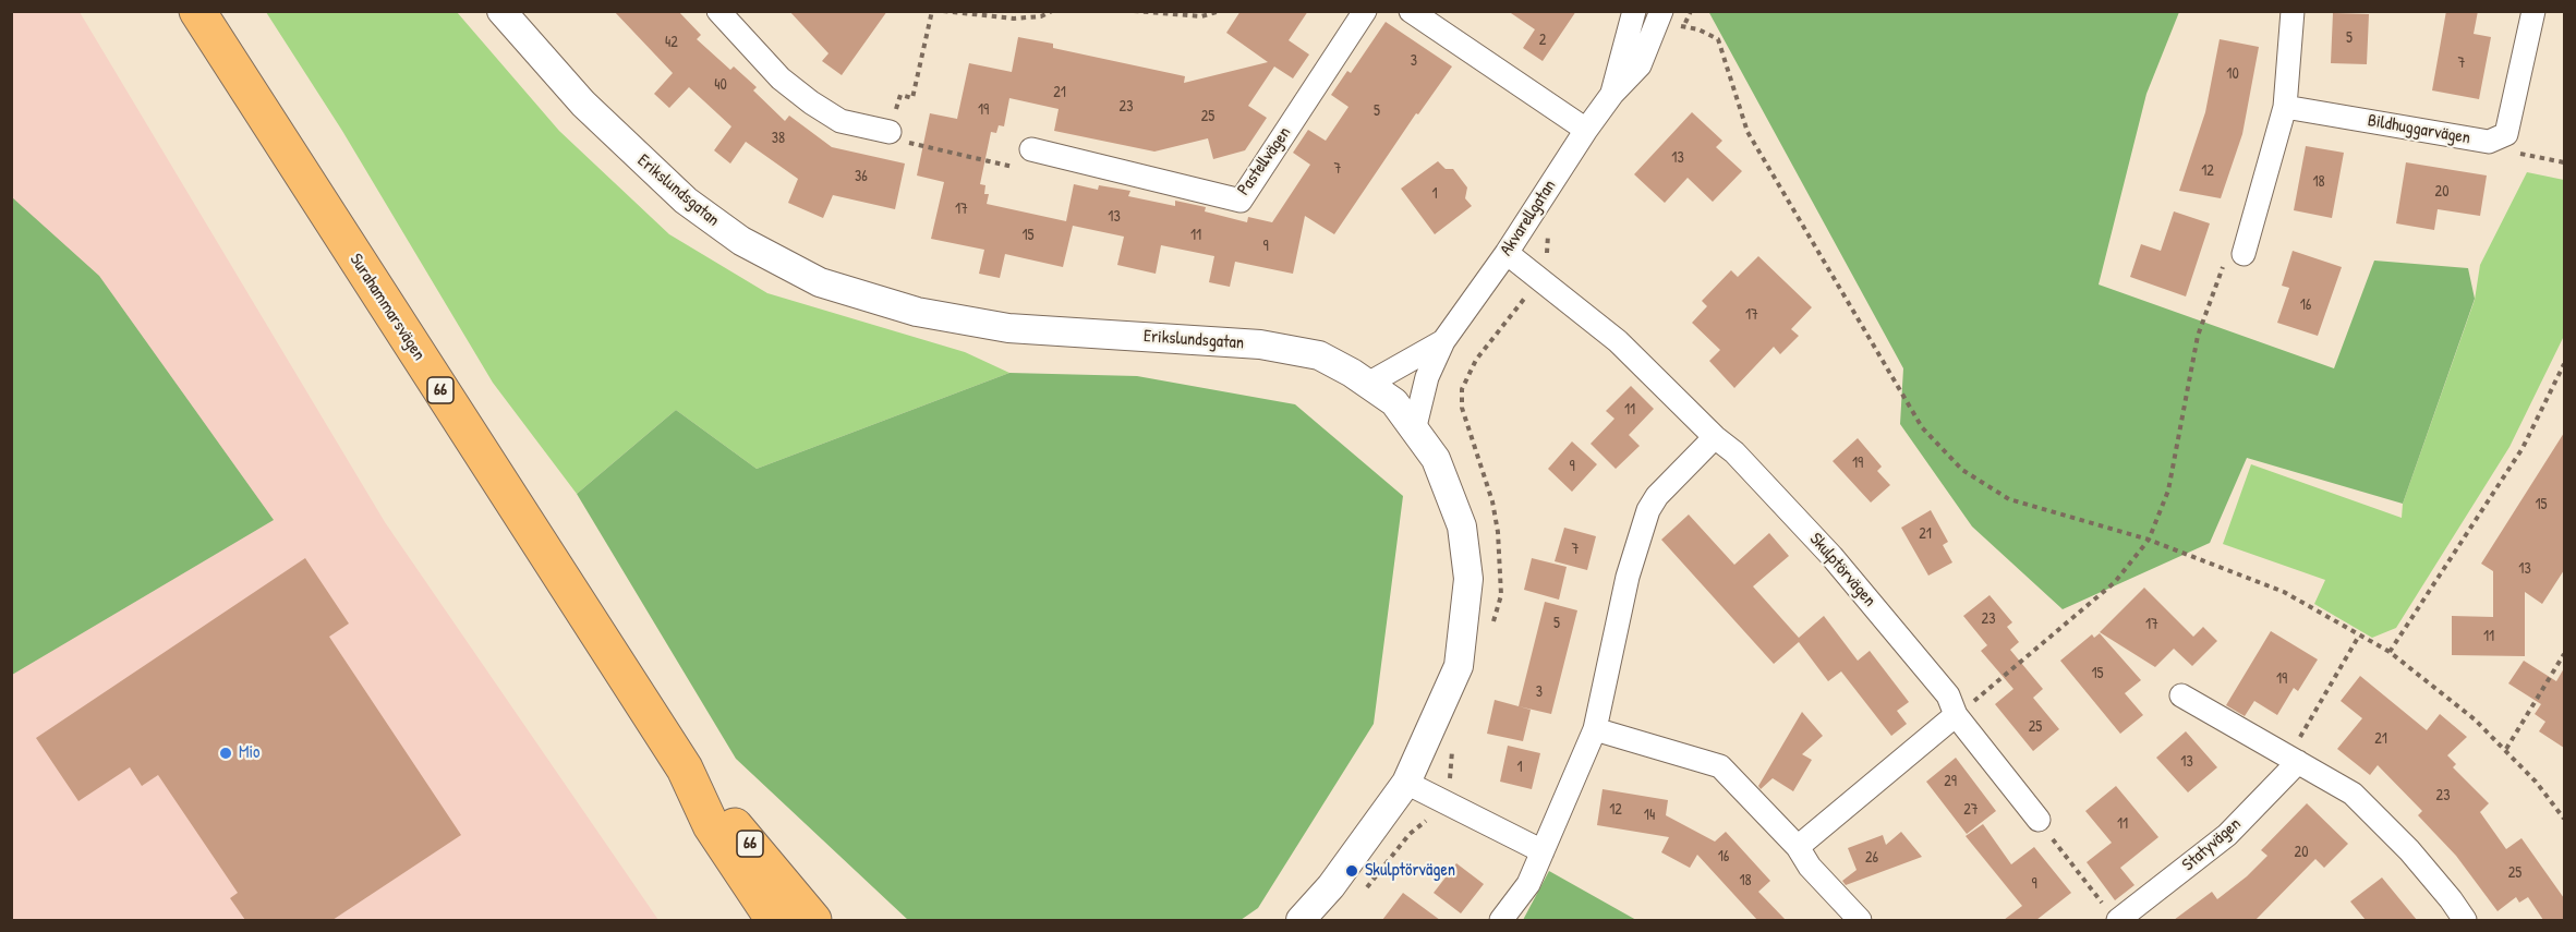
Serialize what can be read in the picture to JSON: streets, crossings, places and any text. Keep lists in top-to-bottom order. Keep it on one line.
{"streets":{"main road":["Surahammarsvägen","66"],"street":["Bildhuggarvägen","Pastellvägen","Erikslundsgatan","Akvarellgatan","Skulptörvägen","Statyvägen"]},"crossings":[["Erikslundsgatan","Akvarellgatan"],["Akvarellgatan","Skulptörvägen"]],"places":["Mio","Skulptörvägen"],"house_numbers":["5","2","42","3","7","10","40","21","23","19","5","25","38","13","7","12","36","18","20","1","17","13","15","11","9","16","17","11","19","9","15","21","7","13","23","5","17","11","15","19","3","25","21","13","1","29","23","12","27","14","11","20","16","26","25","18","9"]}
